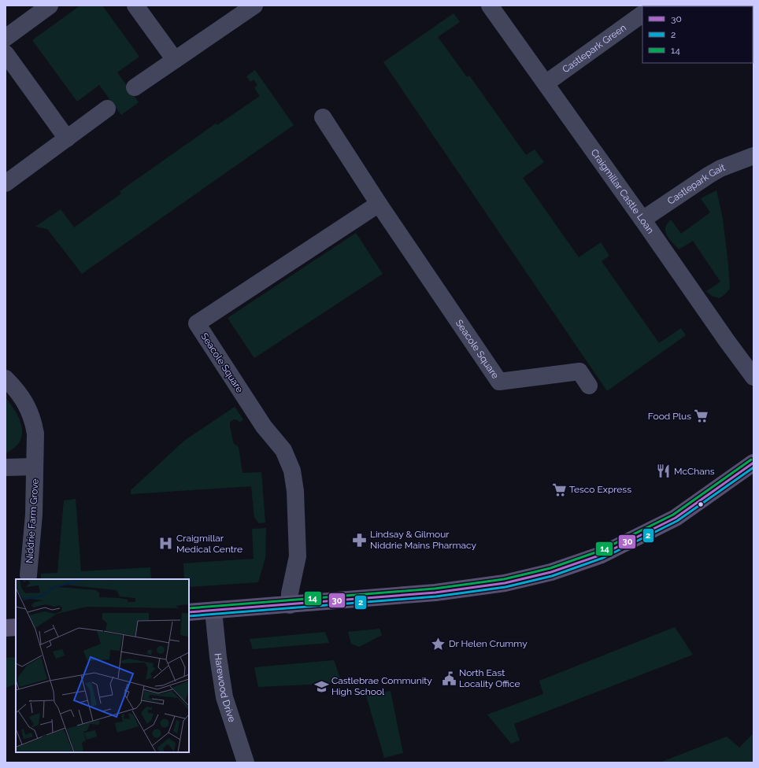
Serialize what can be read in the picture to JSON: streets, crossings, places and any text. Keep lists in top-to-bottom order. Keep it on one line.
{"streets":{"street":["Castlepark Green","Castlepark Gait","Craigmillar Castle Loan","Seacole Square","Niddrie Farm Grove","Harewood Drive"]},"crossings":[["Castlepark Green","Craigmillar Castle Loan"],["Castlepark Gait","Craigmillar Castle Loan"]],"places":{"supermarket":["Food Plus","Tesco Express"],"restaurant":["McChans"],"pharmacy":["Lindsay & Gilmour Niddrie Mains Pharmacy"],"hospital":["Craigmillar Medical Centre"],"place":["Dr Helen Crummy"],"public building":["North East Locality Office"],"school or university":["Castlebrae Community High School"]},"lines":["transit line 14","transit line 30","transit line 2"],"legend":["30","2","14"]}
